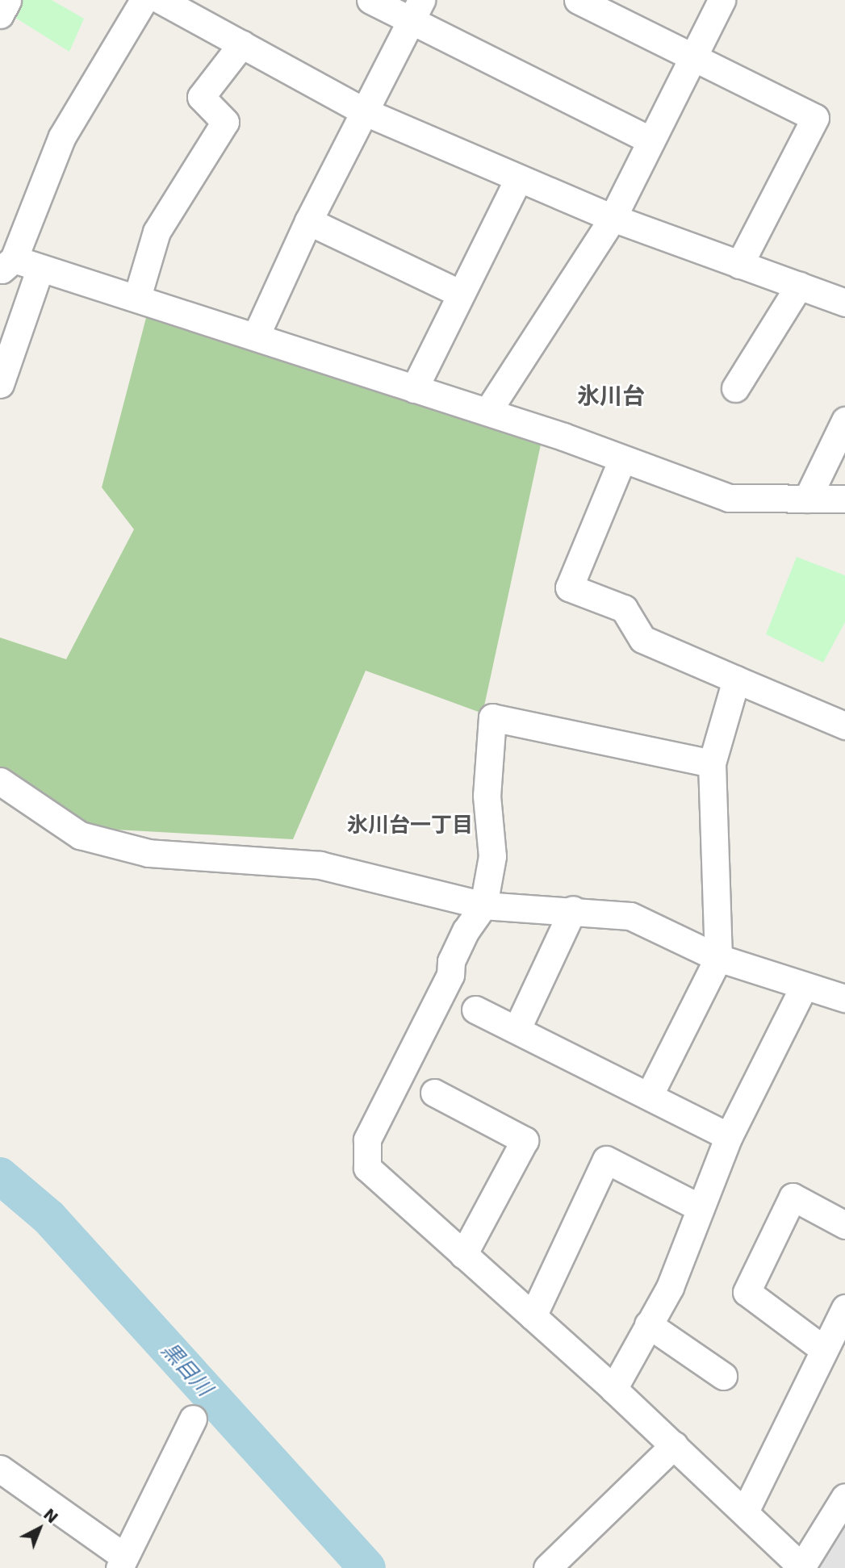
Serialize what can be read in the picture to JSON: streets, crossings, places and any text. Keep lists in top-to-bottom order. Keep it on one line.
{"districts":["氷川台","氷川台一丁目"],"water":["黒目川"],"north":"top right"}
